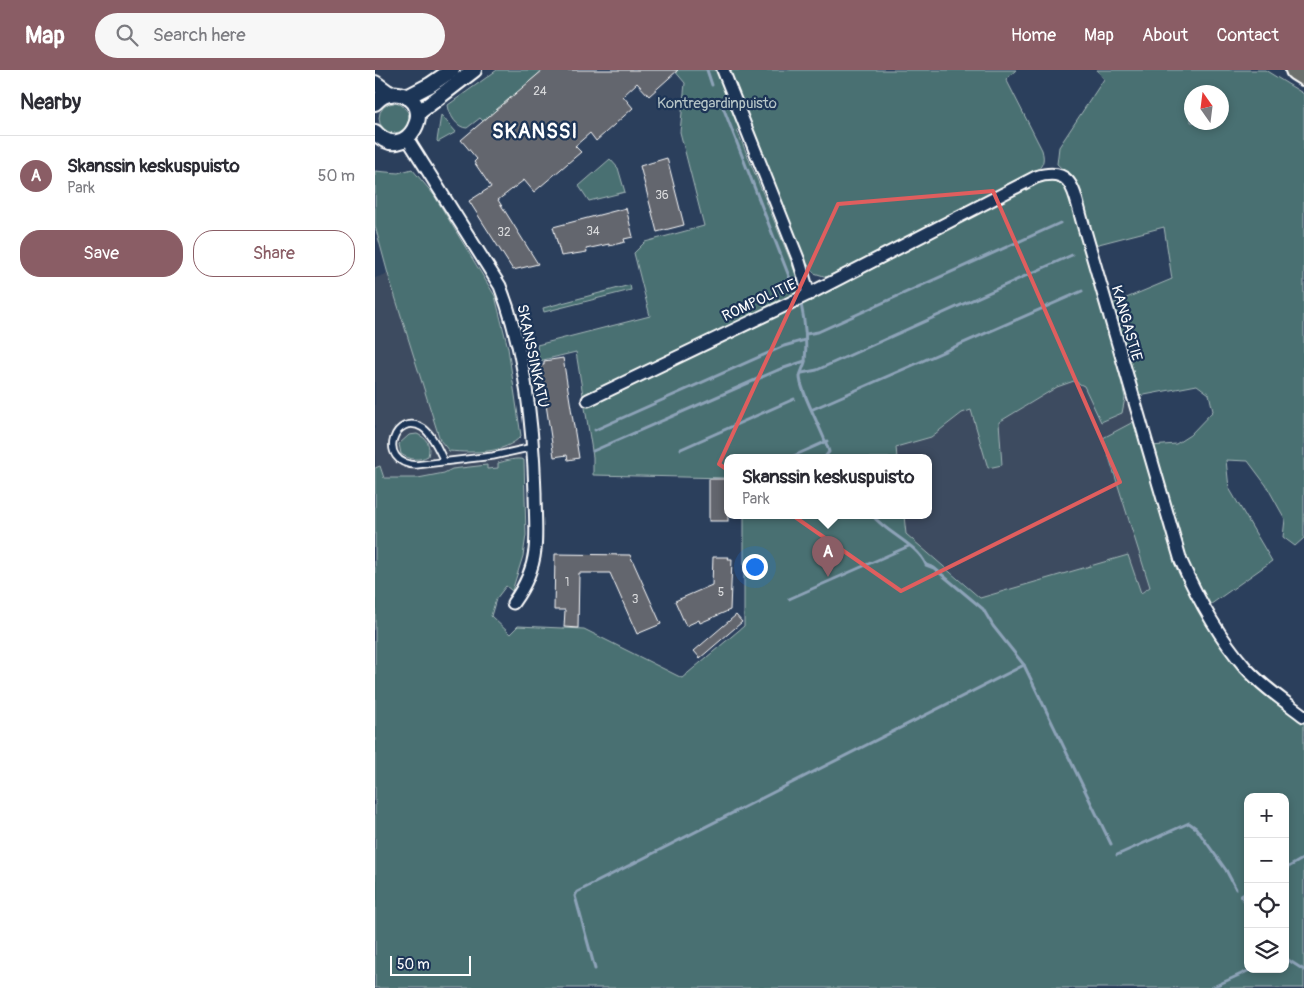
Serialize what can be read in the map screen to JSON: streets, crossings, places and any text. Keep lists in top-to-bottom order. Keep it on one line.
{"streets":{"street":["ROMPOLITIE","KANGASTIE","SKANSSINKATU"]},"crossings":[["ROMPOLITIE","KANGASTIE"]],"districts":["SKANSSI"],"parks":["Kontregardinpuisto"],"house_numbers":["24","36","34","32","1","5","3"],"scale_bar":"50 m","north":"top","page":{"header":"Map","search":"Search here","nav":["Home","Map","About","Contact"],"heading":"Nearby","list":[{"mark":"A","name":"Skanssin keskuspuisto","note":"Park","value":"50 m"}],"buttons":["Save","Share"],"popup":["Skanssin keskuspuisto","Park"],"pins":"A","map_buttons":["+","−"],"scale":"50 m"}}
